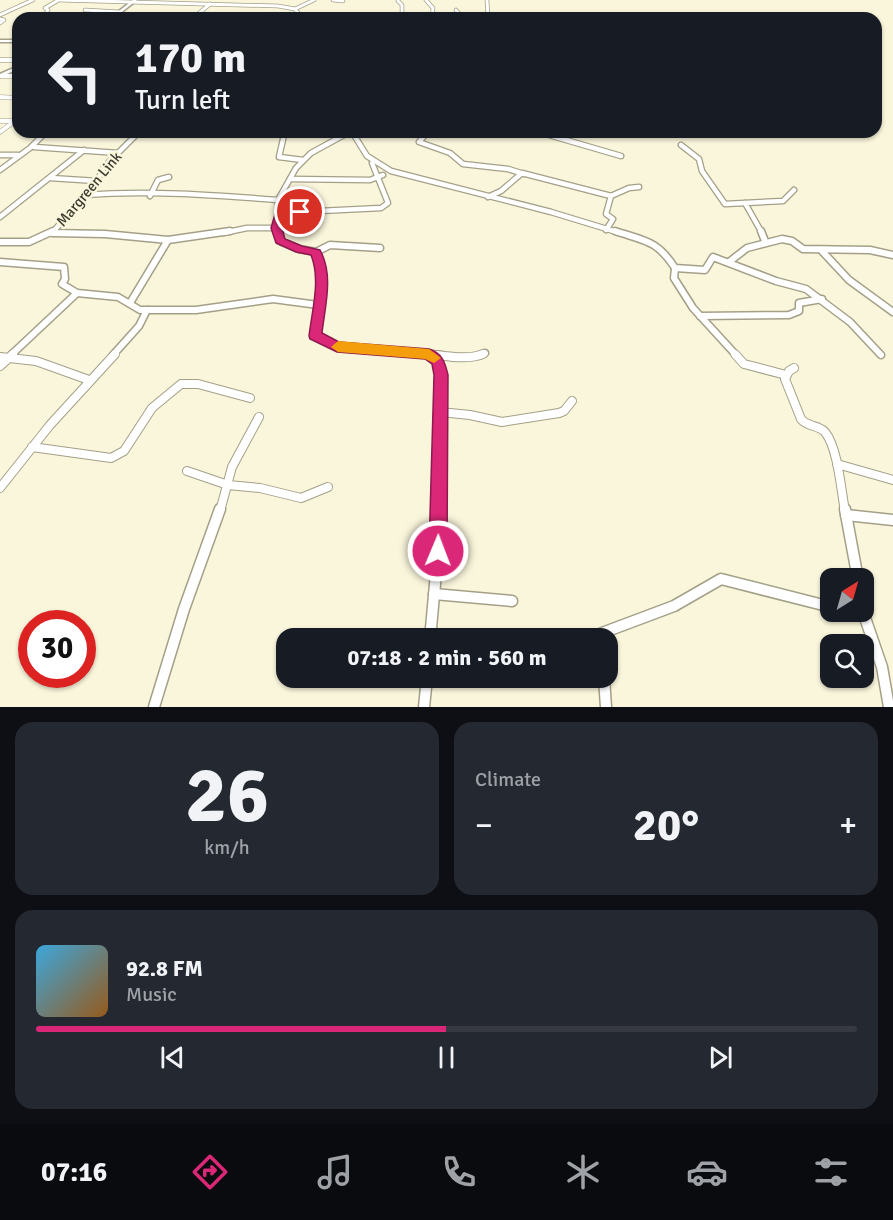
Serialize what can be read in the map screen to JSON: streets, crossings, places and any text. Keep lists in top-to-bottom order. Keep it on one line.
{"streets":{"street":["Margreen Link"]},"north":"top right","page":{"turn":["170 m","Turn left"],"limit":"30","trip":"07:18 · 2 min · 560 m","tile":[["26","km/h"],"Climate"],"heat":["−","20°","+"],"song":["92.8 FM","Music"],"tabs":"07:16"}}
